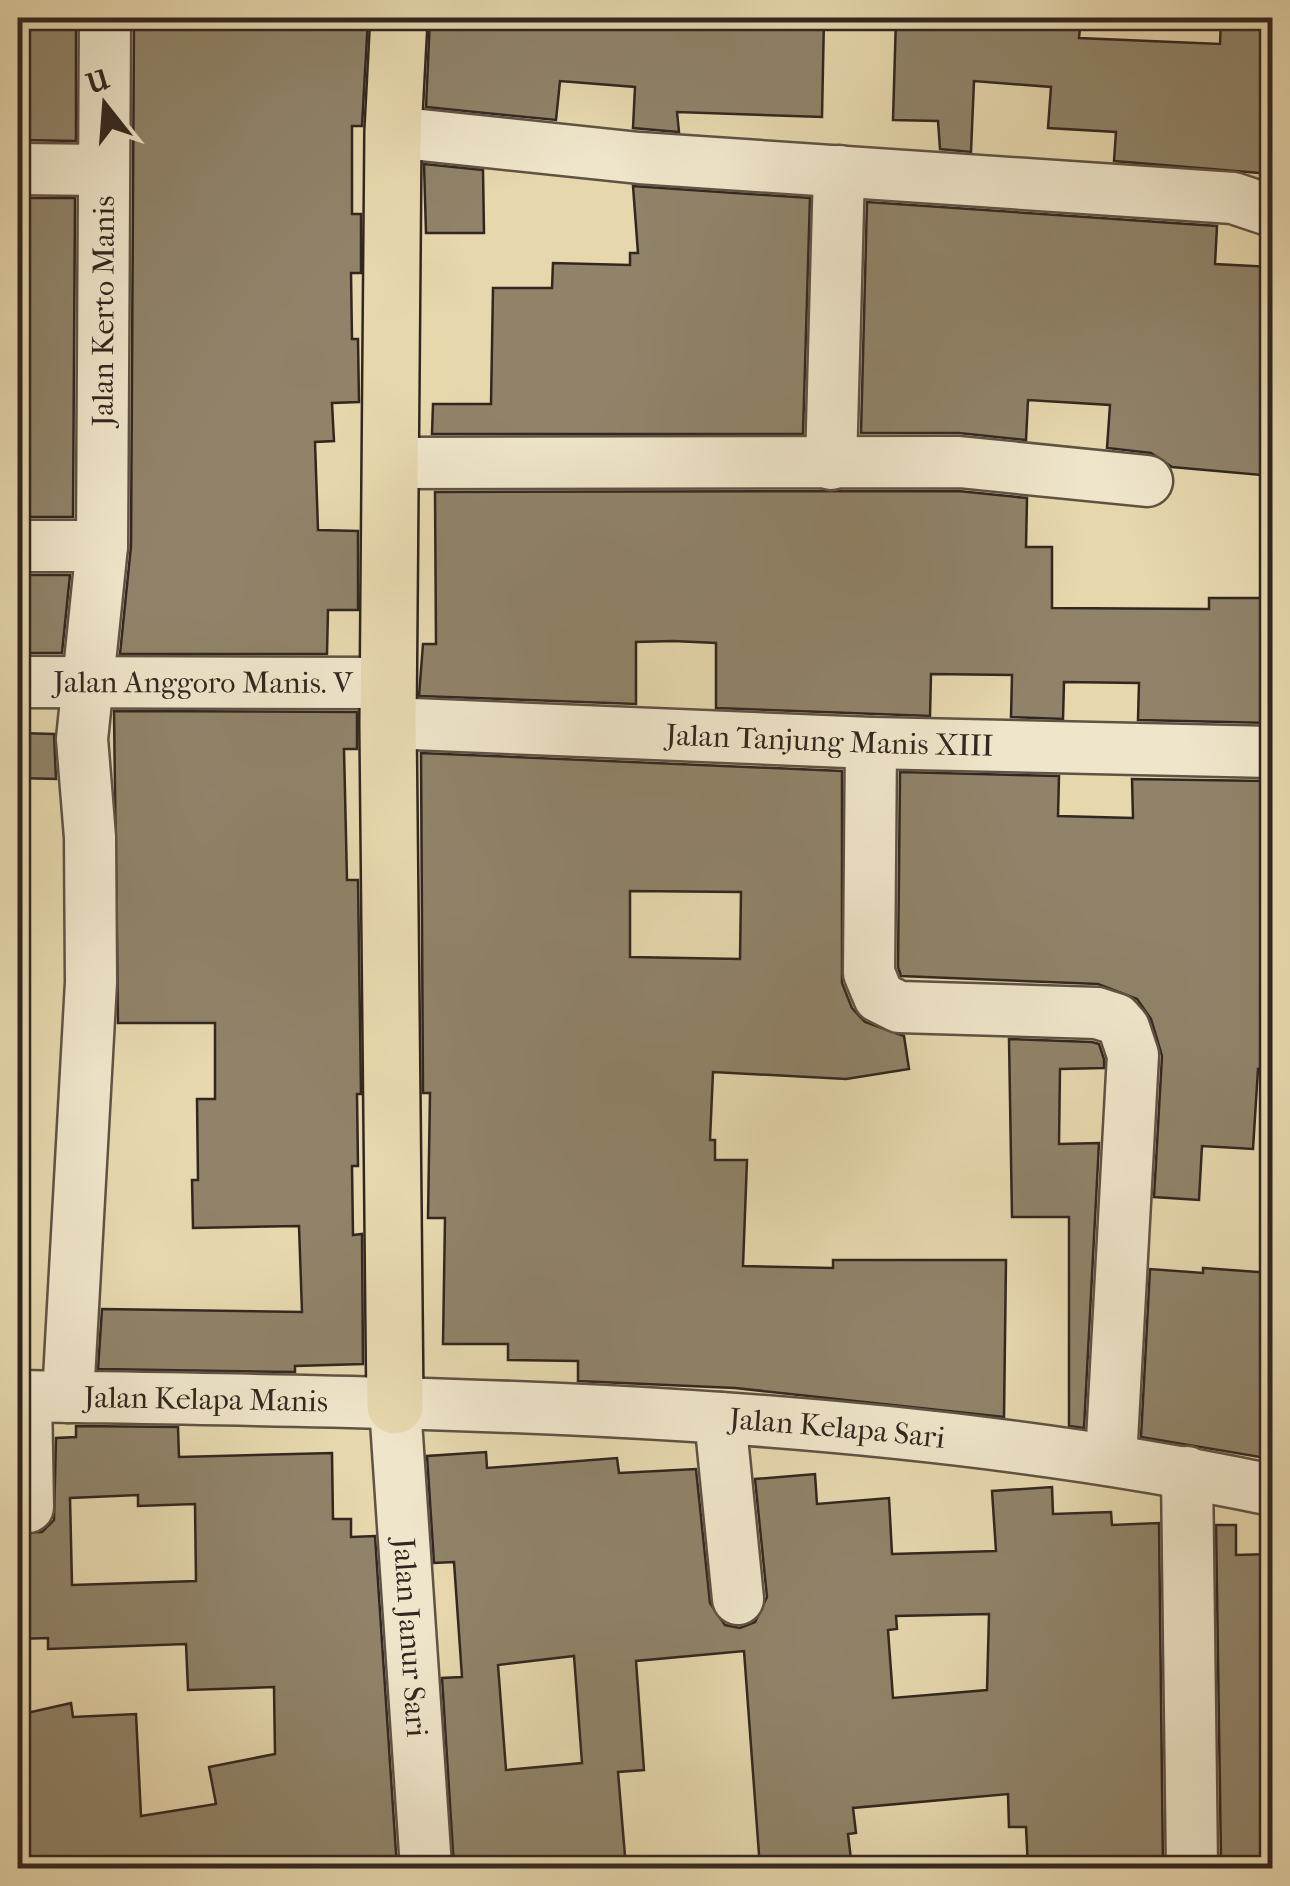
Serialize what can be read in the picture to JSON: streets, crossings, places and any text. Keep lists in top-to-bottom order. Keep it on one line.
{"streets":{"street":["Jalan Kerto Manis","Jalan Anggoro Manis. V","Jalan Tanjung Manis XIII","Jalan Kelapa Manis","Jalan Kelapa Sari","Jalan Janur Sari"]},"crossings":[["Jalan Kerto Manis","Jalan Anggoro Manis. V"],["Jalan Kerto Manis","Jalan Kelapa Manis"],["Jalan Anggoro Manis. V","Jalan Tanjung Manis XIII"],["Jalan Kelapa Manis","Jalan Kelapa Sari"],["Jalan Kelapa Manis","Jalan Janur Sari"],["Jalan Kelapa Sari","Jalan Janur Sari"]],"north":"top"}
